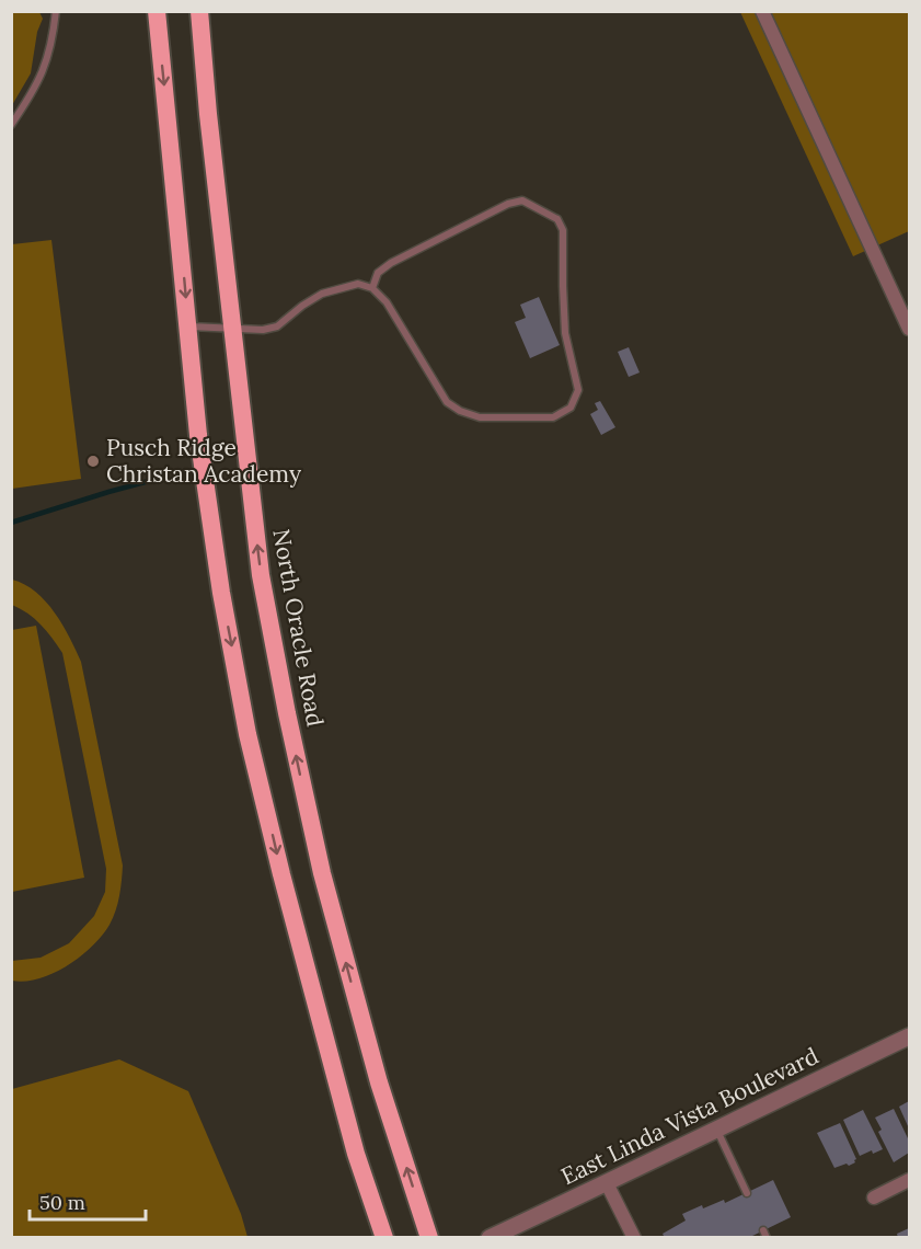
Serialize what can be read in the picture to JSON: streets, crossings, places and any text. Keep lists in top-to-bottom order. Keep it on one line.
{"streets":{"highway":["North Oracle Road"],"street":["East Linda Vista Boulevard"]},"places":["Pusch Ridge Christan Academy"],"scale_bar":"50 m"}
